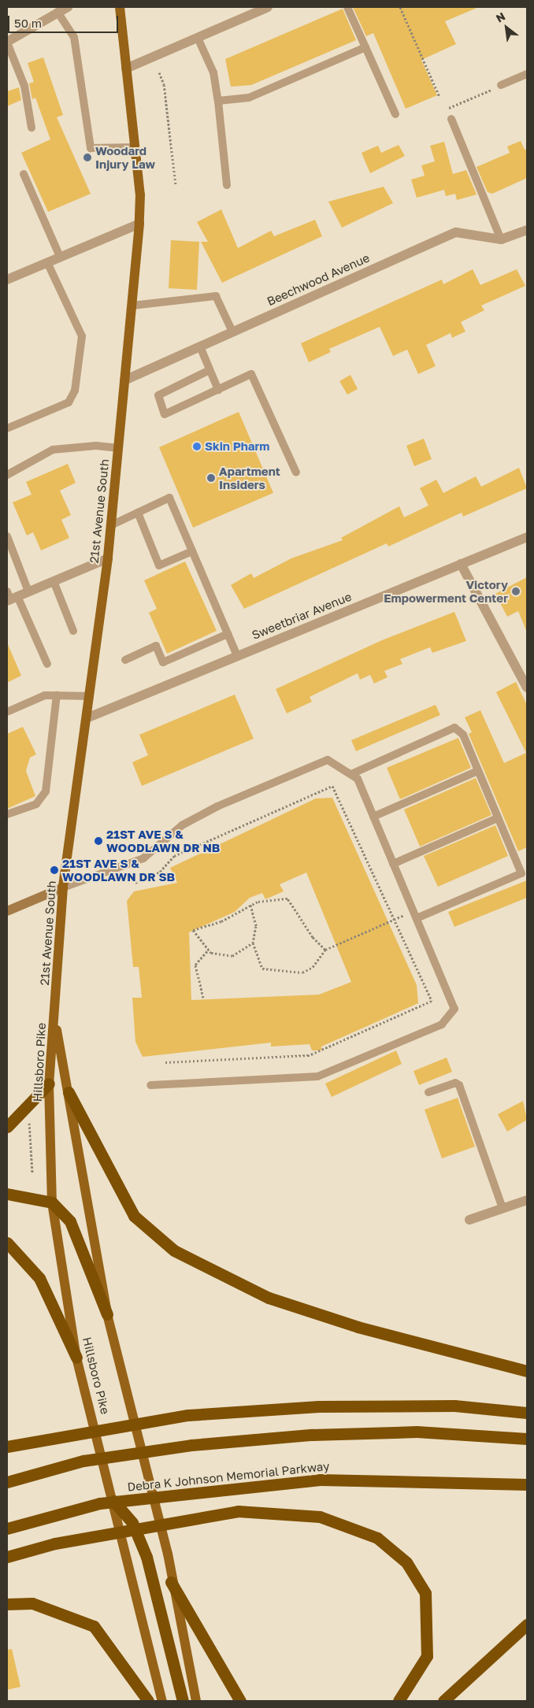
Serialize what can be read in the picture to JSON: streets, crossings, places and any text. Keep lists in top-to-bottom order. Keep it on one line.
{"streets":{"highway":["Debra K Johnson Memorial Parkway"],"main road":["21st Avenue South","Hillsboro Pike"],"street":["Beechwood Avenue","Sweetbriar Avenue"]},"crossings":[["Beechwood Avenue","21st Avenue South"],["21st Avenue South","Sweetbriar Avenue"],["21st Avenue South","Hillsboro Pike"]],"places":["Woodard Injury Law","Skin Pharm","Apartment Insiders","Victory Empowerment Center","21ST AVE S & WOODLAWN DR NB","21ST AVE S & WOODLAWN DR SB"],"scale_bar":"50 m","north":"top left"}
